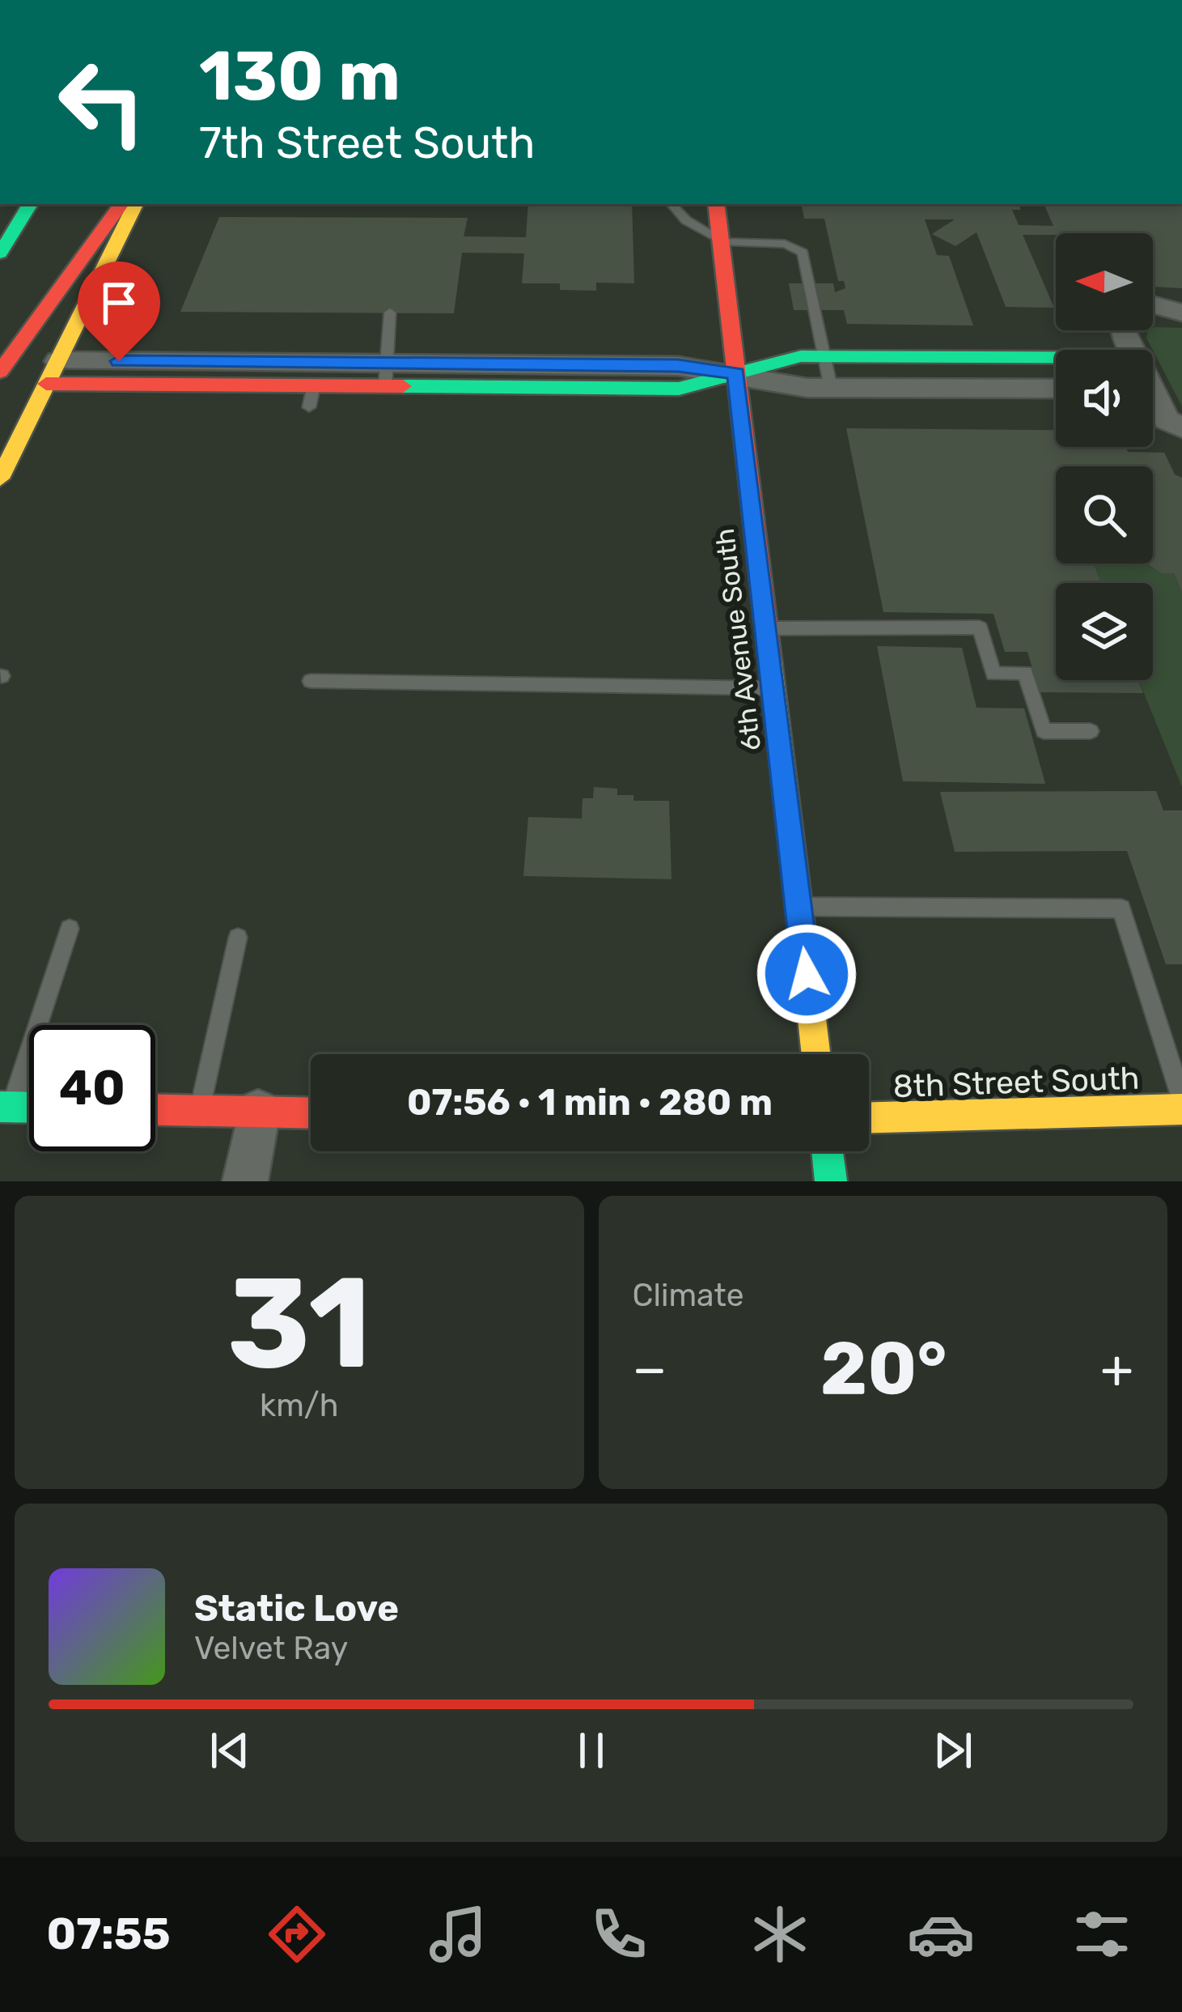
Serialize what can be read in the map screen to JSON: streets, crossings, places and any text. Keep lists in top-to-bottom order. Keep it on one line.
{"streets":{"main road":["6th Avenue South","8th Street South"]},"north":"left","page":{"turn":["130 m","7th Street South"],"limit":"40","trip":"07:56 · 1 min · 280 m","tile":[["31","km/h"],"Climate"],"heat":["−","20°","+"],"song":["Static Love","Velvet Ray"],"tabs":"07:55"}}
